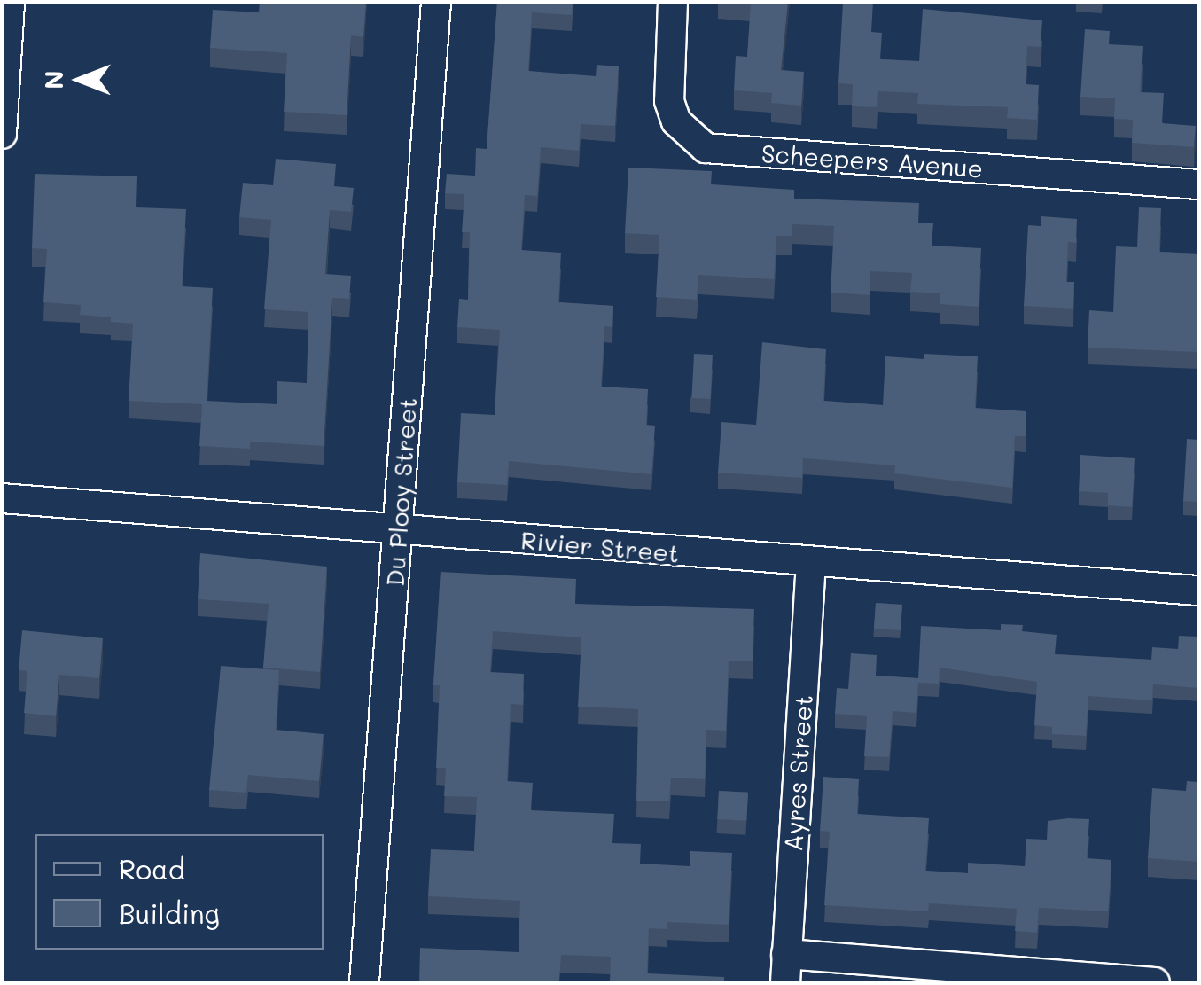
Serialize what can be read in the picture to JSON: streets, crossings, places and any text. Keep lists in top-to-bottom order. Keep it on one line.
{"streets":{"street":["Scheepers Avenue","Du Plooy Street","Rivier Street","Ayres Street"]},"crossings":[["Du Plooy Street","Rivier Street"],["Rivier Street","Ayres Street"]],"legend":["Road","Building"],"north":"left"}
